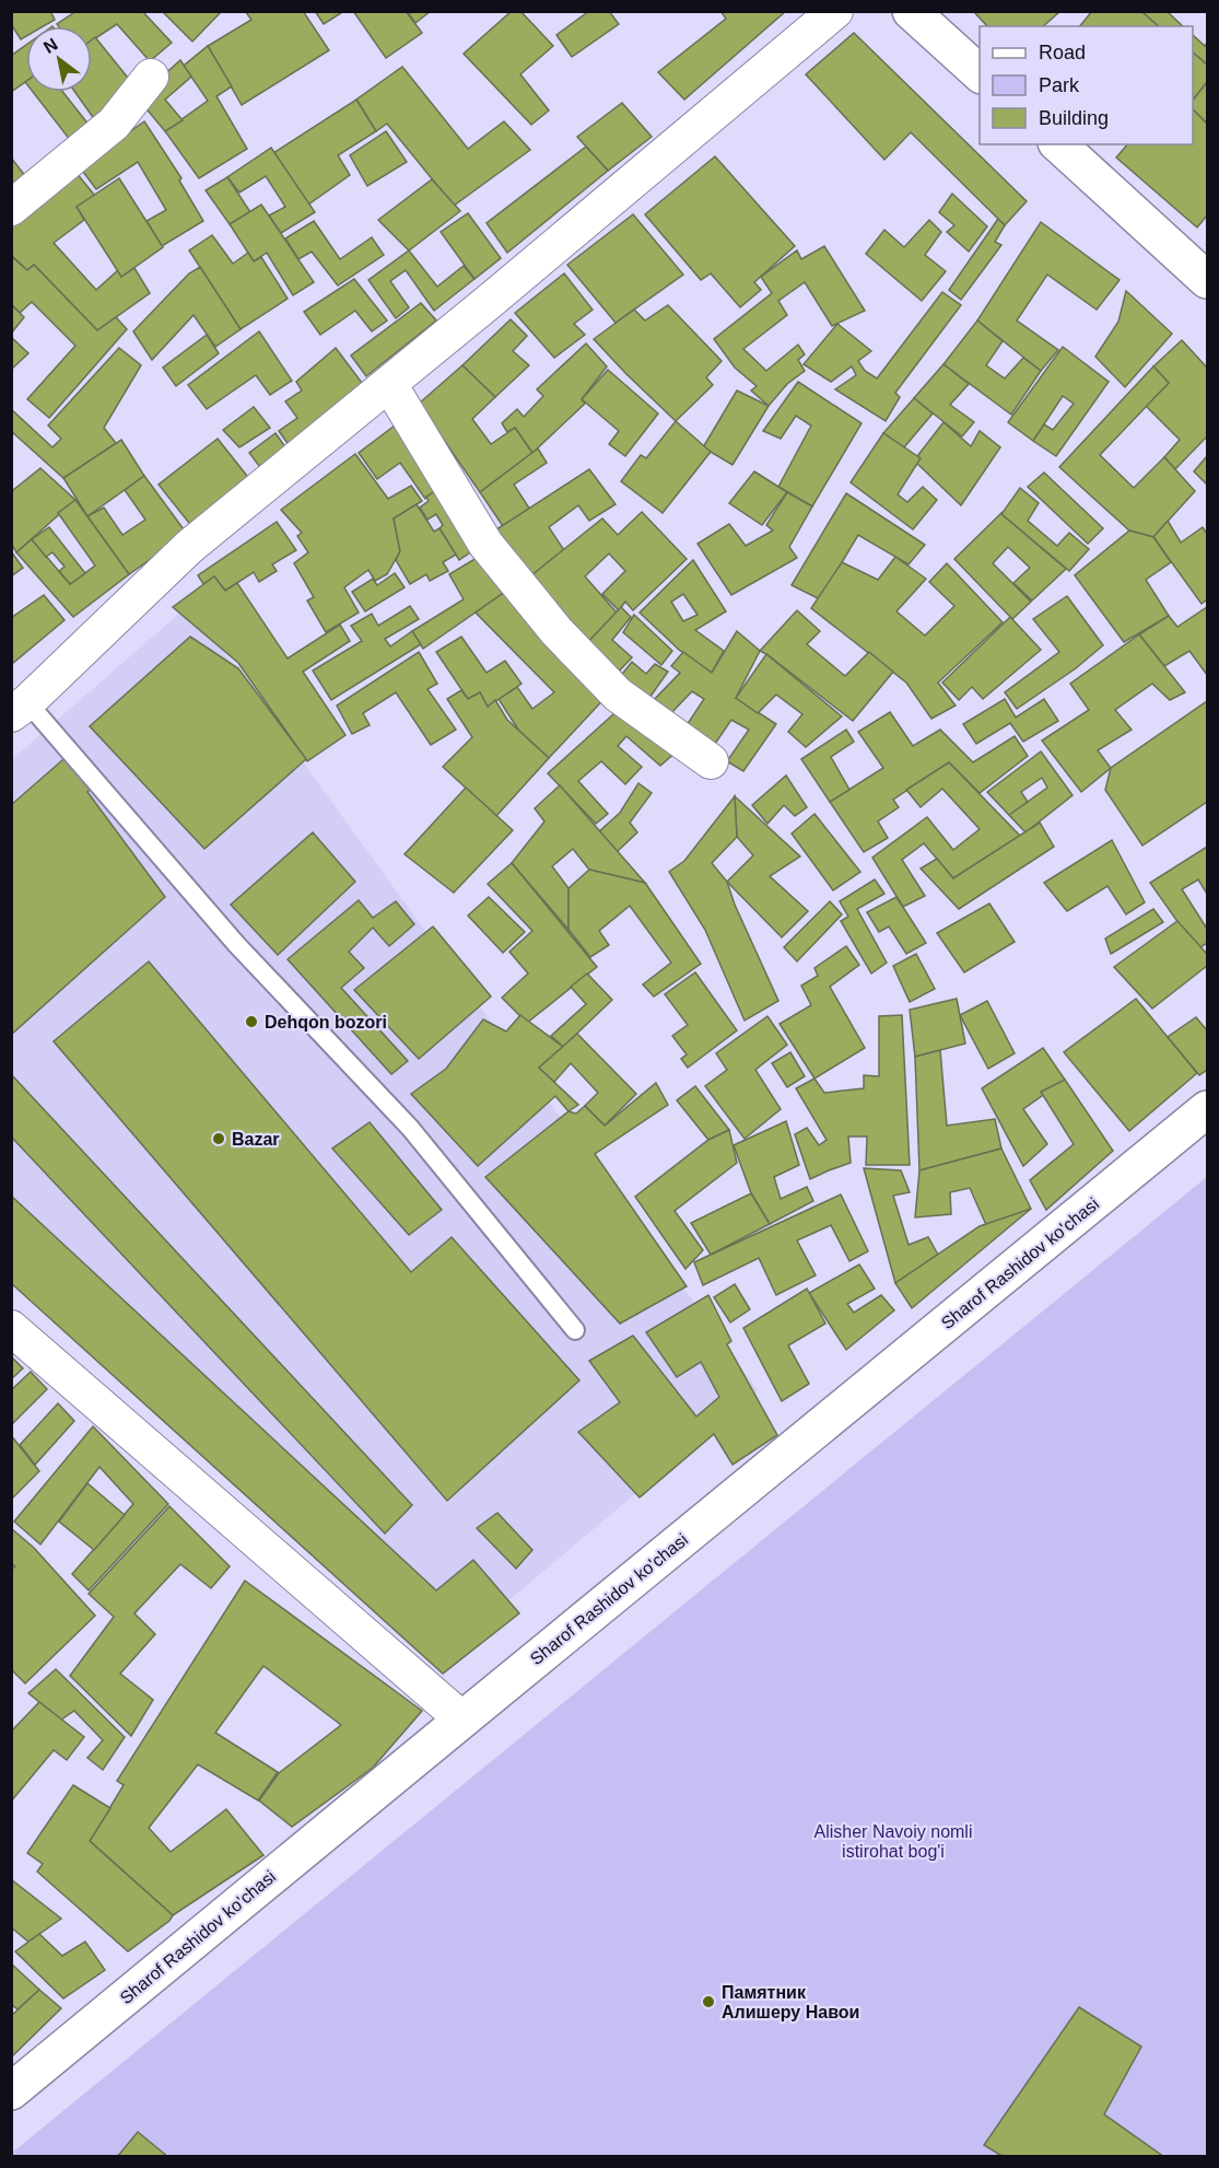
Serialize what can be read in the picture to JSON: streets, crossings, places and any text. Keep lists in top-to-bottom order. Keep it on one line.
{"streets":{"street":["Sharof Rashidov ko'chasi"]},"parks":["Alisher Navoiy nomli istirohat bog'i"],"places":["Dehqon bozori","Bazar","Памятник Алишеру Навои"],"legend":["Road","Park","Building"],"north":"top left"}
